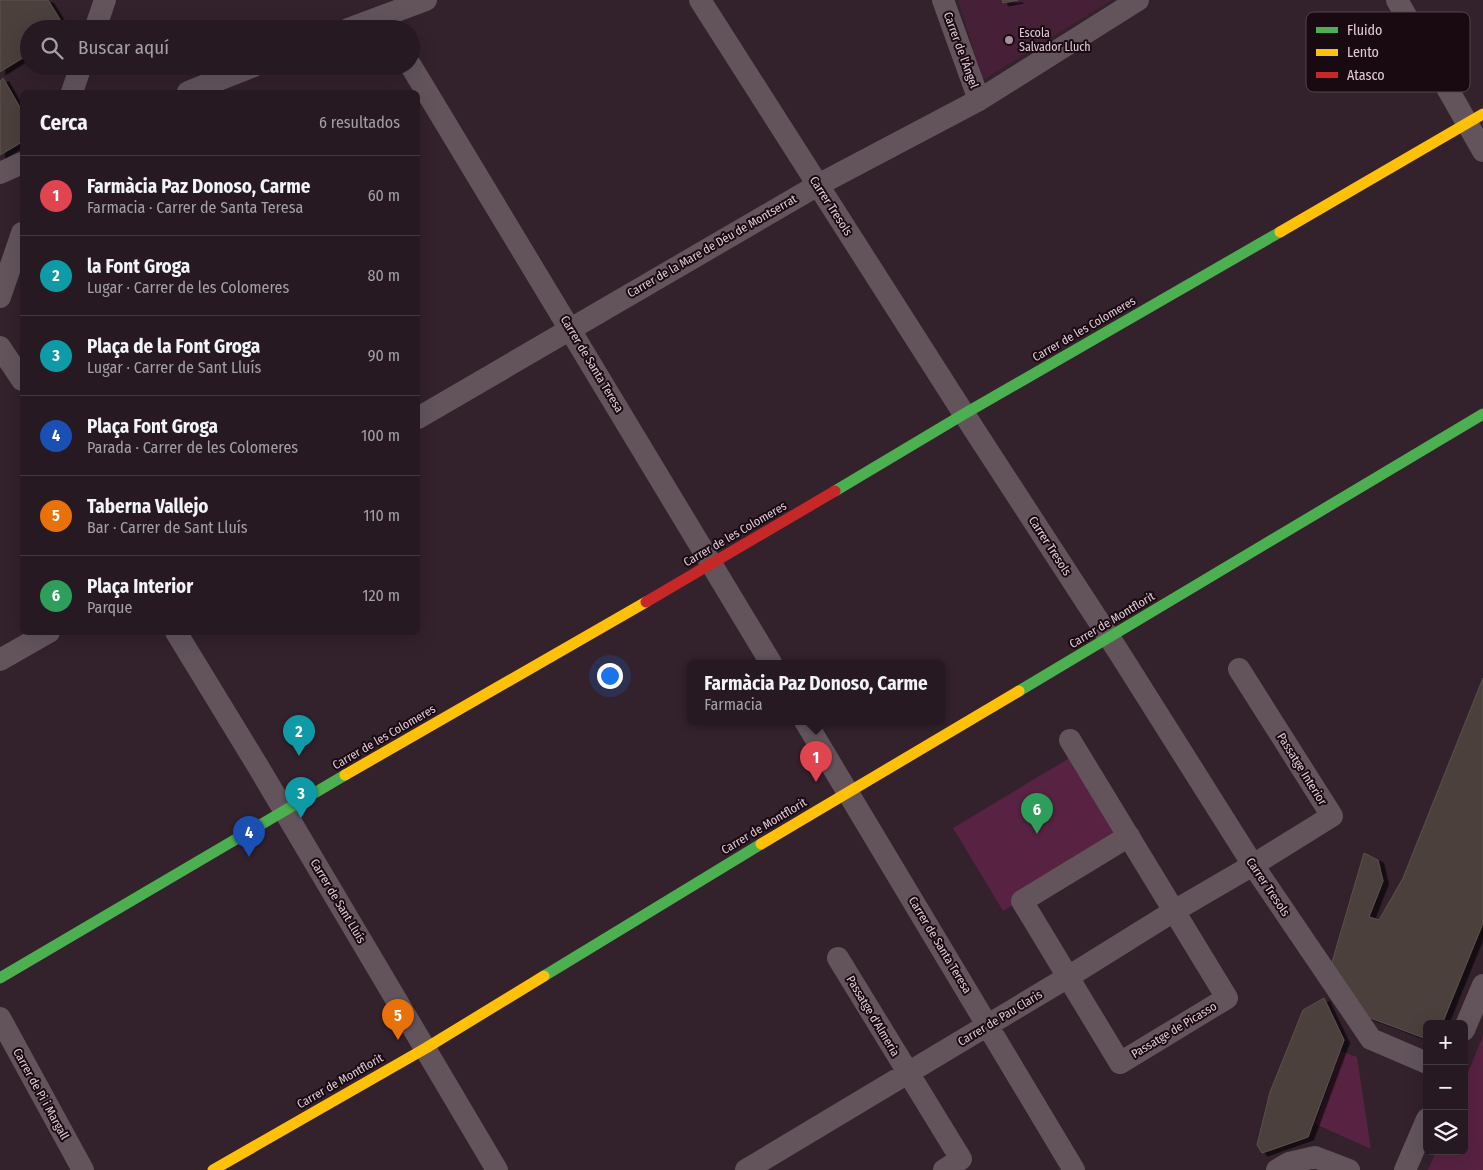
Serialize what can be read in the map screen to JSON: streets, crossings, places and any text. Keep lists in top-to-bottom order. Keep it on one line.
{"streets":{"street":["Carrer de l'Àngel","Carrer Tresols","Carrer de la Mare de Déu de Montserrat","Carrer de les Colomeres","Carrer de Santa Teresa","Carrer de Montflorit","Passatge Interior","Carrer de Sant Lluís","Passatge d'Almeria","Carrer de Pau Claris","Passatge de Picasso","Carrer de Pi i Margall"]},"crossings":[["Carrer de l'Àngel","Carrer de la Mare de Déu de Montserrat"],["Carrer Tresols","Carrer de la Mare de Déu de Montserrat"],["Carrer Tresols","Carrer de les Colomeres"],["Carrer Tresols","Carrer de Montflorit"],["Carrer Tresols","Passatge Interior"],["Carrer Tresols","Carrer de Pau Claris"],["Carrer de la Mare de Déu de Montserrat","Carrer de Santa Teresa"],["Carrer de les Colomeres","Carrer de Santa Teresa"],["Carrer de les Colomeres","Carrer de Sant Lluís"],["Carrer de Santa Teresa","Carrer de Montflorit"],["Carrer de Santa Teresa","Carrer de Pau Claris"],["Carrer de Montflorit","Carrer de Sant Lluís"],["Passatge Interior","Carrer de Pau Claris"],["Passatge d'Almeria","Carrer de Pau Claris"],["Carrer de Pau Claris","Passatge de Picasso"]],"places":["Escola Salvador Lluch"],"legend":["Fluido","Lento","Atasco"],"page":{"search":"Buscar aquí","heading":["Cerca","6 resultados"],"list":[{"mark":"1","name":"Farmàcia Paz Donoso, Carme","note":"Farmacia · Carrer de Santa Teresa","value":"60 m"},{"mark":"2","name":"la Font Groga","note":"Lugar · Carrer de les Colomeres","value":"80 m"},{"mark":"3","name":"Plaça de la Font Groga","note":"Lugar · Carrer de Sant Lluís","value":"90 m"},{"mark":"4","name":"Plaça Font Groga","note":"Parada · Carrer de les Colomeres","value":"100 m"},{"mark":"5","name":"Taberna Vallejo","note":"Bar · Carrer de Sant Lluís","value":"110 m"},{"mark":"6","name":"Plaça Interior","note":"Parque","value":"120 m"}],"popup":["Farmàcia Paz Donoso, Carme","Farmacia"],"pins":["2","1","3","6","4","5"],"map_buttons":["+","−"]}}
